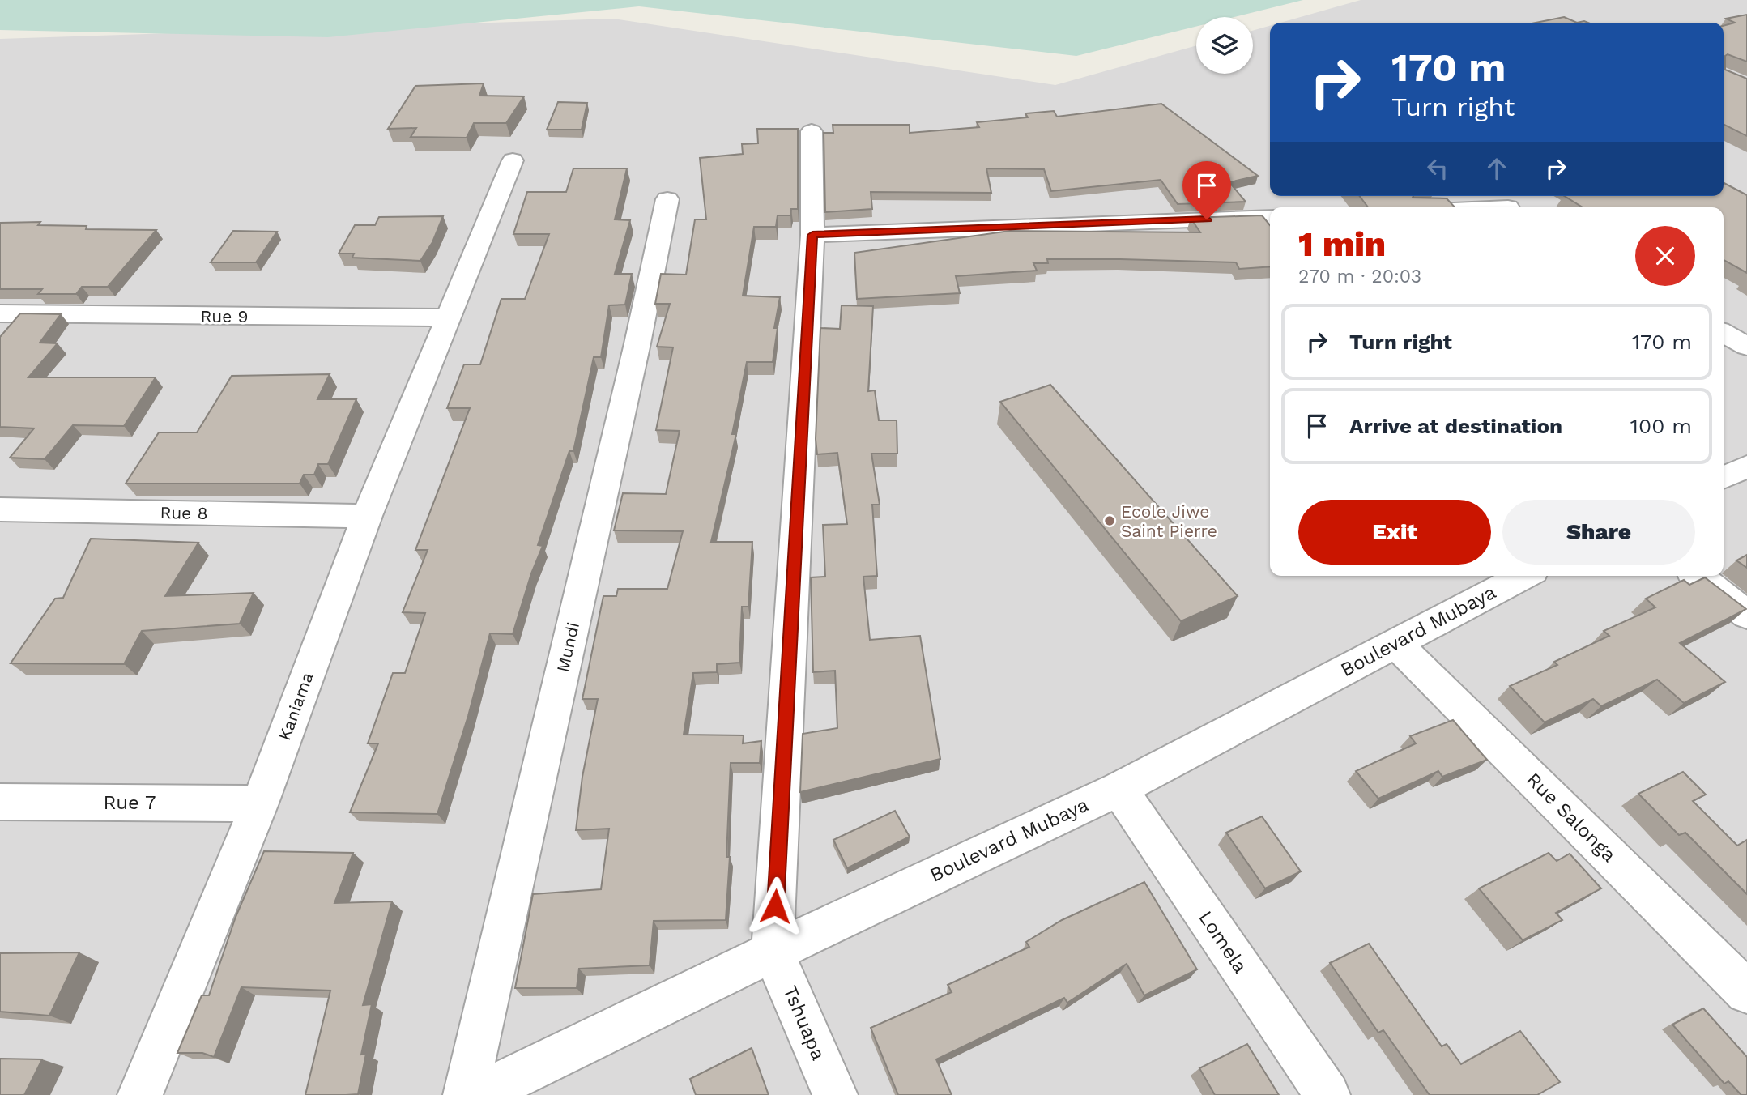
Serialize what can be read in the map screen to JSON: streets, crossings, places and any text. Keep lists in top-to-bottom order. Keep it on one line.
{"streets":{"street":["Rue 9","Rue 8","Boulevard Mubaya","Mundi","Kaniama","Rue 7","Rue Salonga","Lomela","Tshuapa"]},"crossings":[["Rue 9","Kaniama"],["Rue 8","Kaniama"],["Boulevard Mubaya","Rue Salonga"],["Boulevard Mubaya","Lomela"],["Boulevard Mubaya","Tshuapa"],["Kaniama","Rue 7"]],"places":["Ecole Jiwe Saint Pierre"],"page":{"turn":["170 m","Turn right"],"heading":["1 min","270 m · 20:03"],"list":[{"name":"Turn right","value":"170 m"},{"name":"Arrive at destination","value":"100 m"}],"buttons":["Exit","Share"]}}
